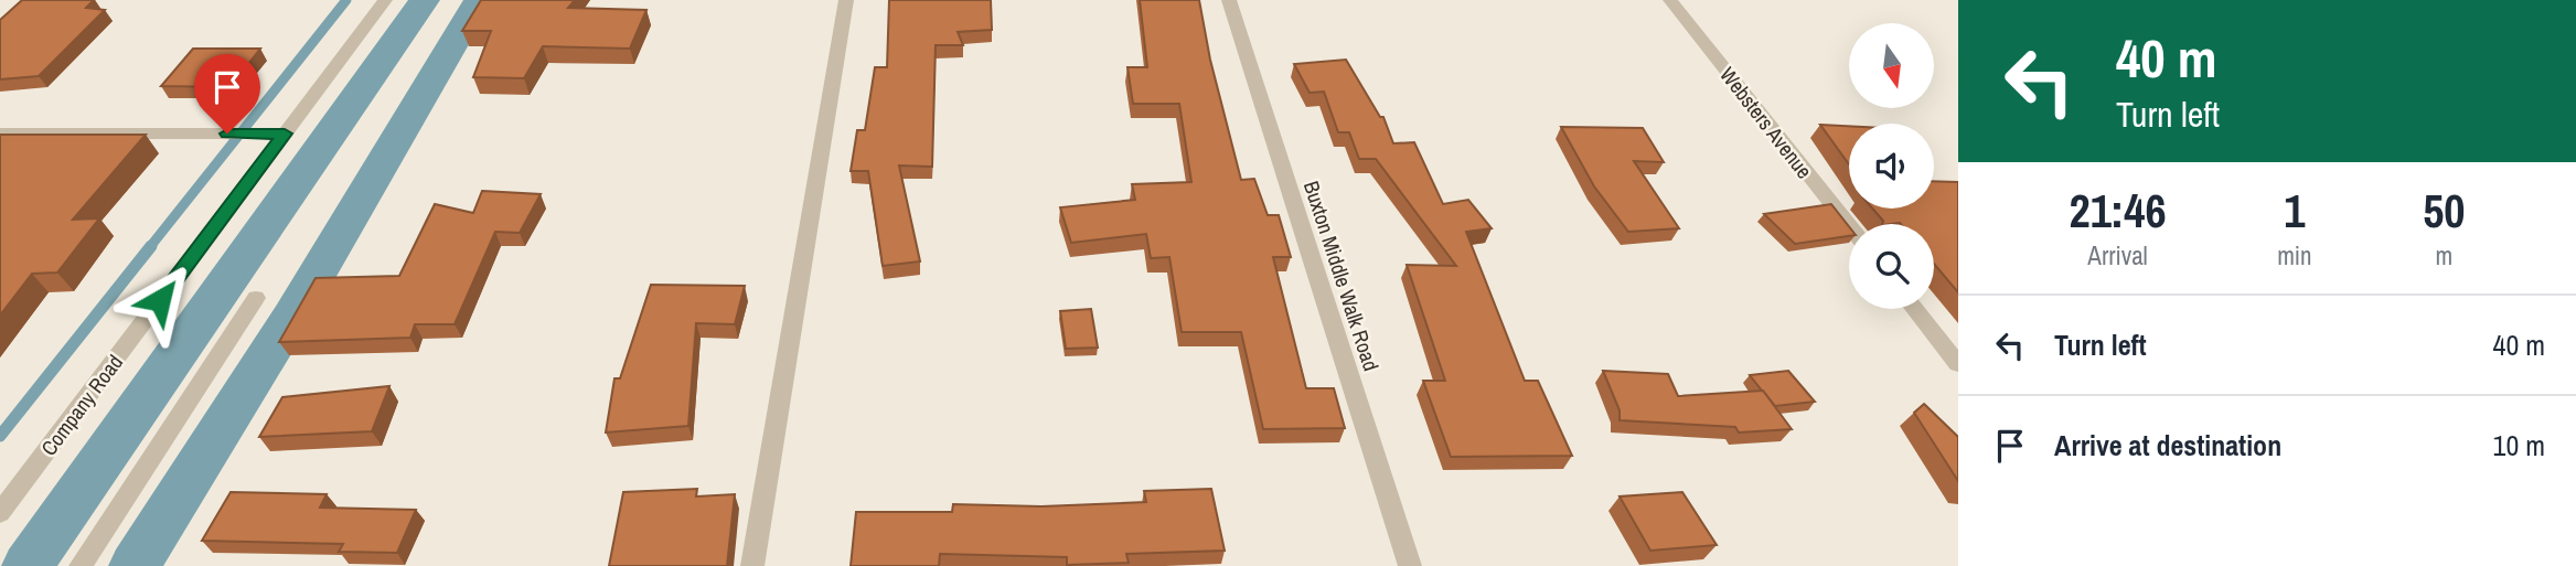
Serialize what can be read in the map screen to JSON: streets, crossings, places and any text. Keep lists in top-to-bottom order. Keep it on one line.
{"streets":{"street":["Websters Avenue","Buxton Middle Walk Road","Company Road"]},"north":"bottom","page":{"turn":["40 m","Turn left"],"eta":["21:46","Arrival","1","min","50","m"],"list":[{"name":"Turn left","value":"40 m"},{"name":"Arrive at destination","value":"10 m"}]}}
